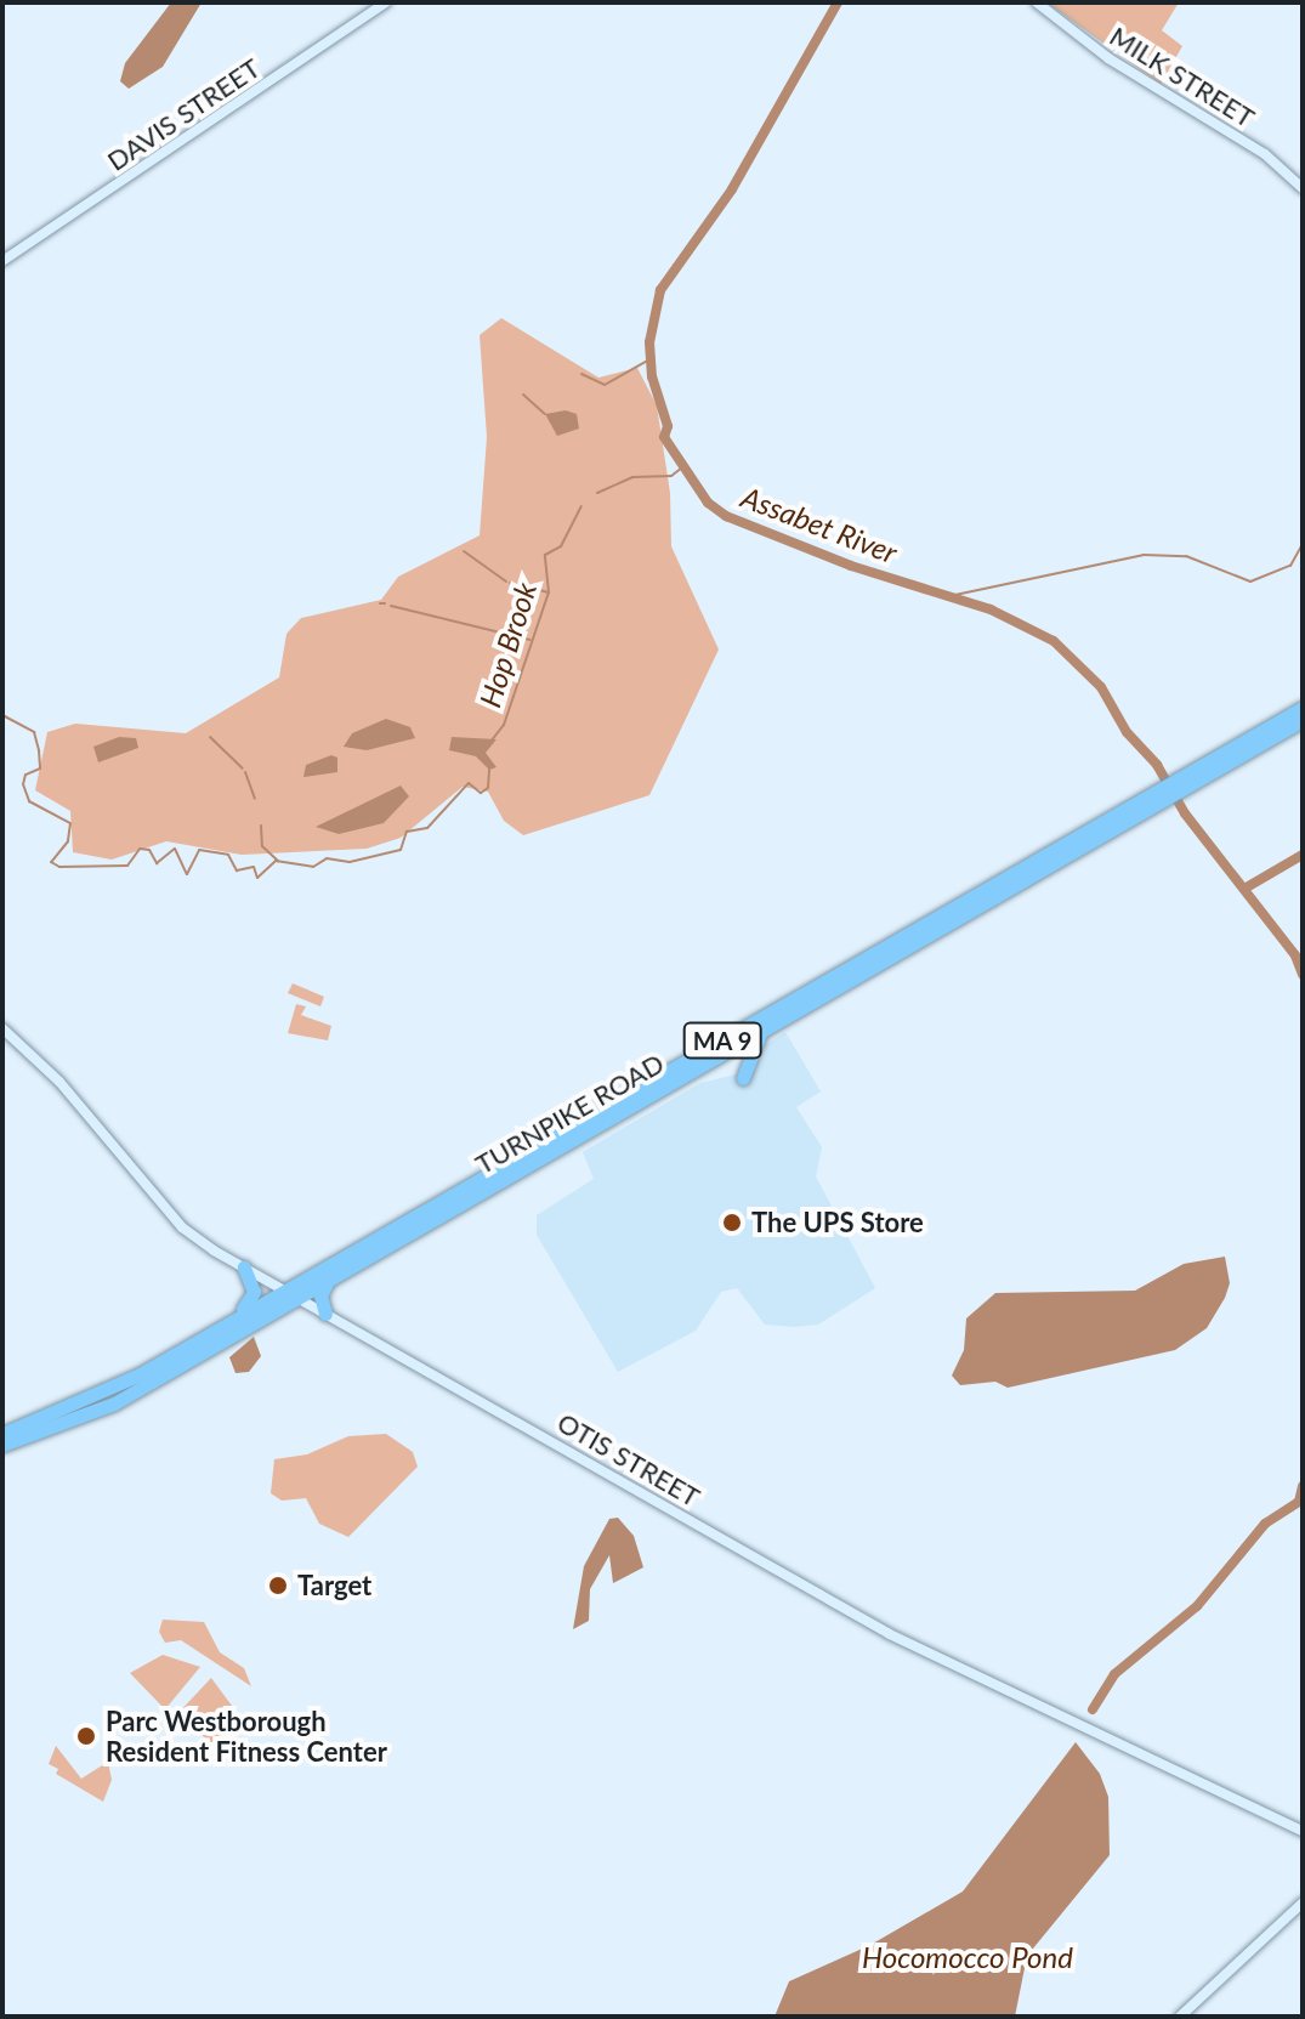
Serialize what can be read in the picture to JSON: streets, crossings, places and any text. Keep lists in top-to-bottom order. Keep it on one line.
{"streets":{"highway":["MA 9","TURNPIKE ROAD"],"main road":["MILK STREET","DAVIS STREET","OTIS STREET"]},"crossings":[["TURNPIKE ROAD","OTIS STREET"]],"water":["Assabet River","Hop Brook","Hocomocco Pond"],"places":["The UPS Store","Target","Parc Westborough Resident Fitness Center"]}
